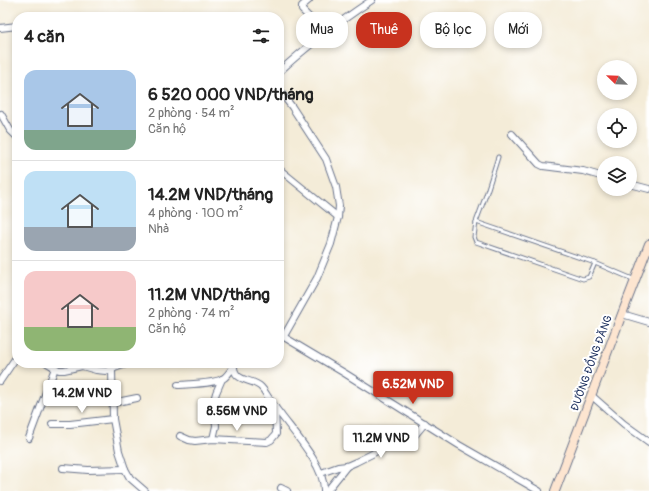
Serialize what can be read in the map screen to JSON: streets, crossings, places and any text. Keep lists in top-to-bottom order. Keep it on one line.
{"streets":{"main road":["ĐƯỜNG ĐỒNG ĐĂNG"]},"north":"top left","page":{"chip":["Mua","Thuê","Bộ lọc","Mới"],"heading":"4 căn","list":[{"name":"6 520 000 VND/tháng","note":"2 phòng · 54 m² · Căn hộ"},{"name":"14.2M VND/tháng","note":"4 phòng · 100 m² · Nhà"},{"name":"11.2M VND/tháng","note":"2 phòng · 74 m² · Căn hộ"}],"price":["6.52M VND","14.2M VND","8.56M VND","11.2M VND"]}}
